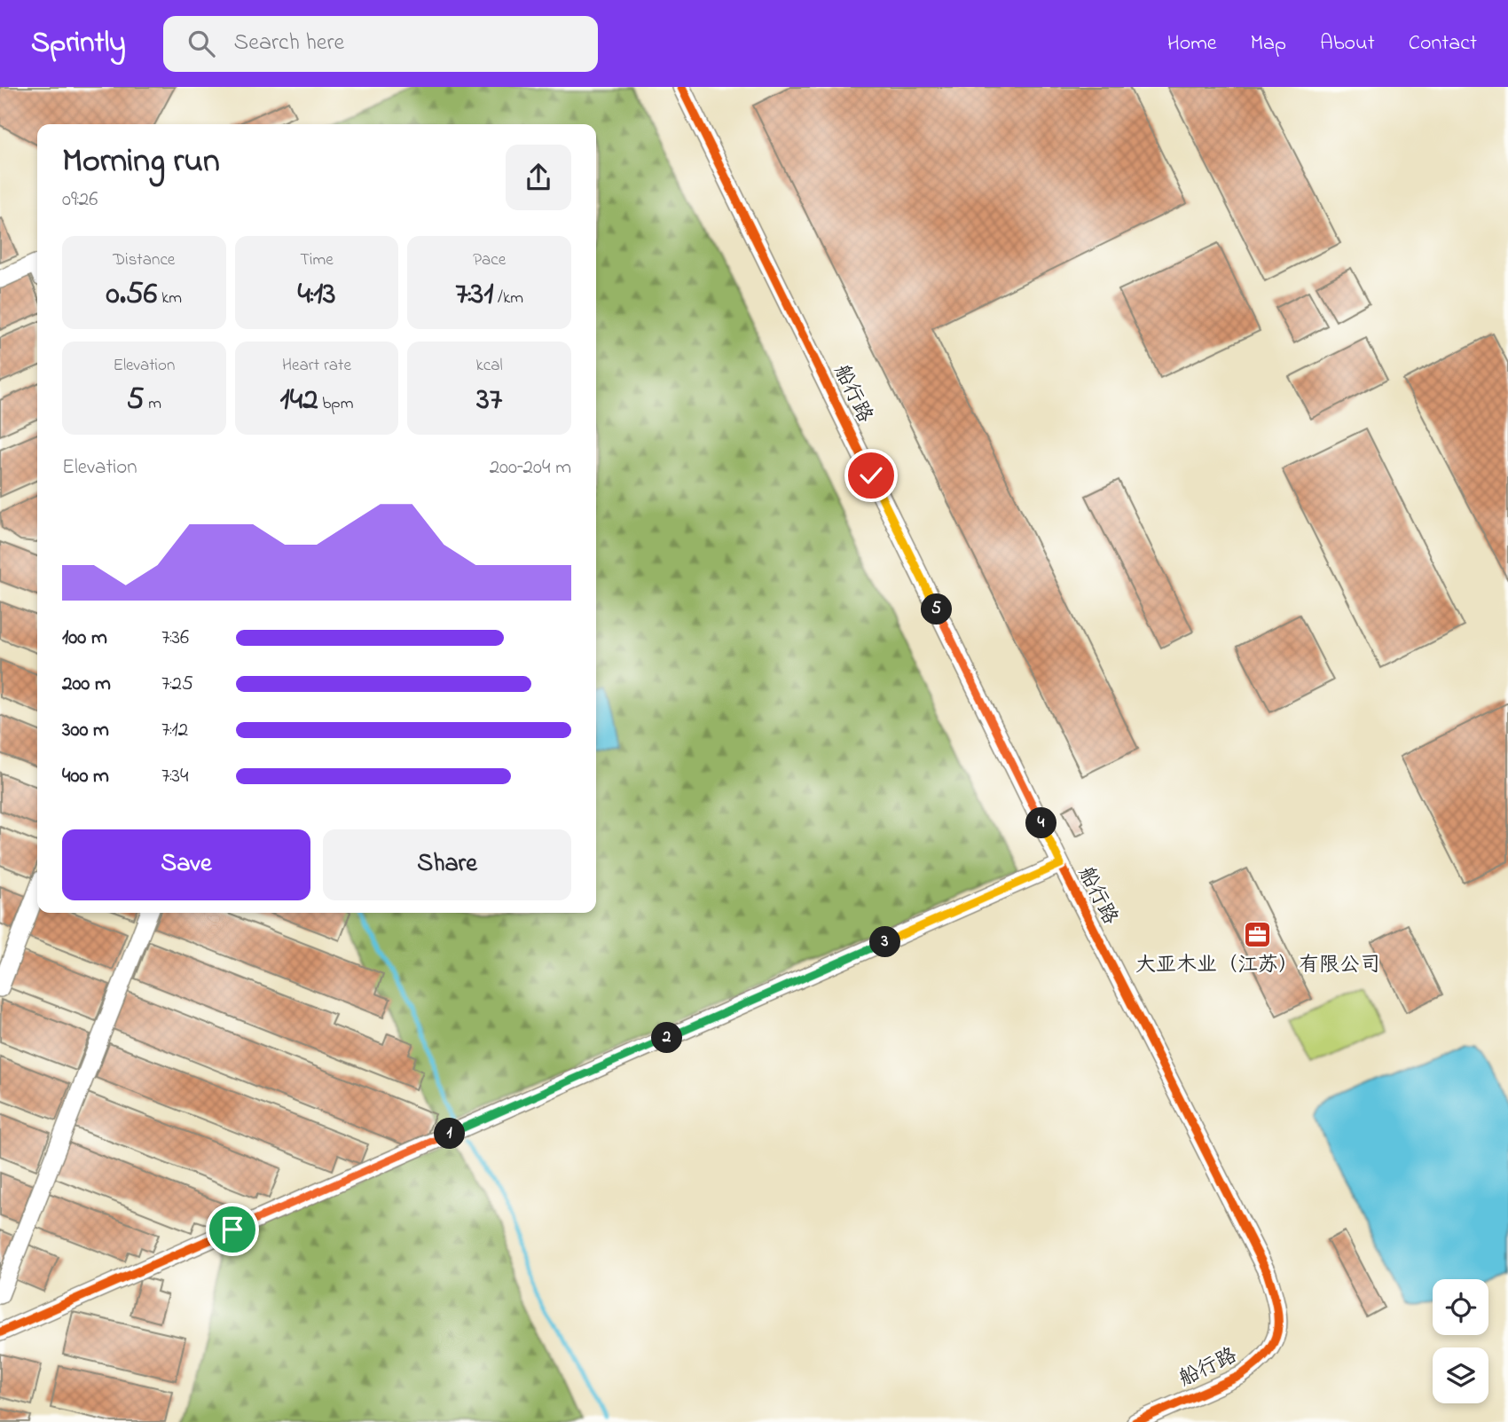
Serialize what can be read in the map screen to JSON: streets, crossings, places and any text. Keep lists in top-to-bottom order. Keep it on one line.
{"streets":{"street":["船行路"]},"places":{"office":["大亚木业（江苏）有限公司"]},"page":{"header":"Sprintly","search":"Search here","nav":["Home","Map","About","Contact"],"heading":["Morning run","09:26"],"stats":[["Distance","0.56 km"],["Time","4:13"],["Pace","7:31 /km"],["Elevation","5 m"],["Heart rate","142 bpm"],["kcal","37"]],"chart":["Elevation","200–204 m"],"pins":["5","4","3","2","1"],"list":[{"name":"100 m","note":"7:36"},{"name":"200 m","note":"7:25"},{"name":"300 m","note":"7:12"},{"name":"400 m","note":"7:34"}],"buttons":["Save","Share"]}}
